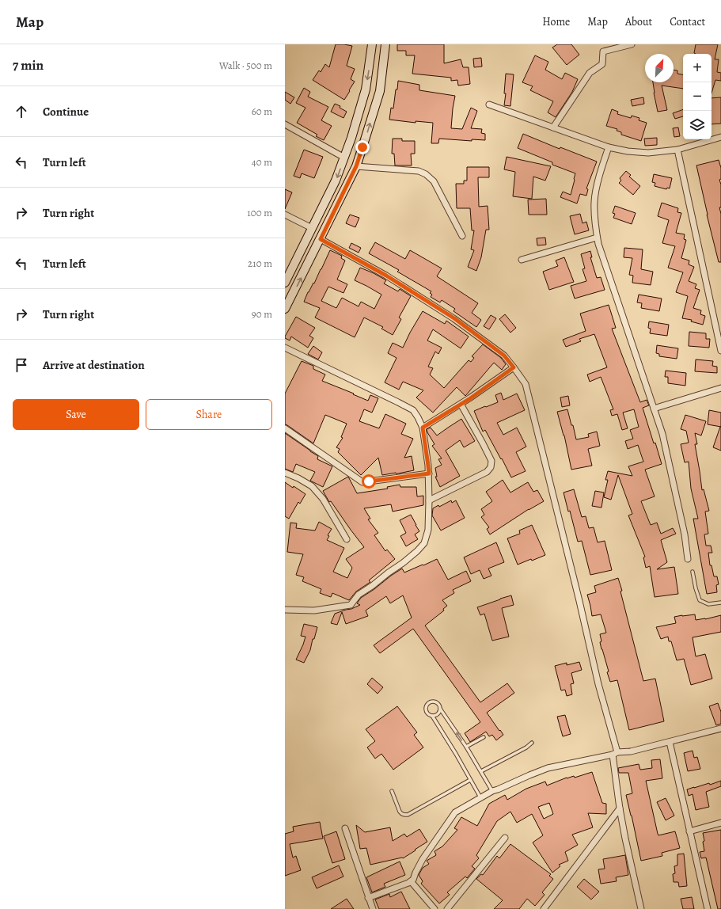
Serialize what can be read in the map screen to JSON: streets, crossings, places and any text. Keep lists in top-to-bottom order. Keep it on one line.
{"north":"top right","page":{"header":"Map","nav":["Home","Map","About","Contact"],"heading":["7 min","Walk · 500 m"],"map_buttons":["+","−"],"list":[["Continue","60 m"],["Turn left","40 m"],["Turn right","100 m"],["Turn left","210 m"],["Turn right","90 m"],"Arrive at destination"],"buttons":["Save","Share"]}}
